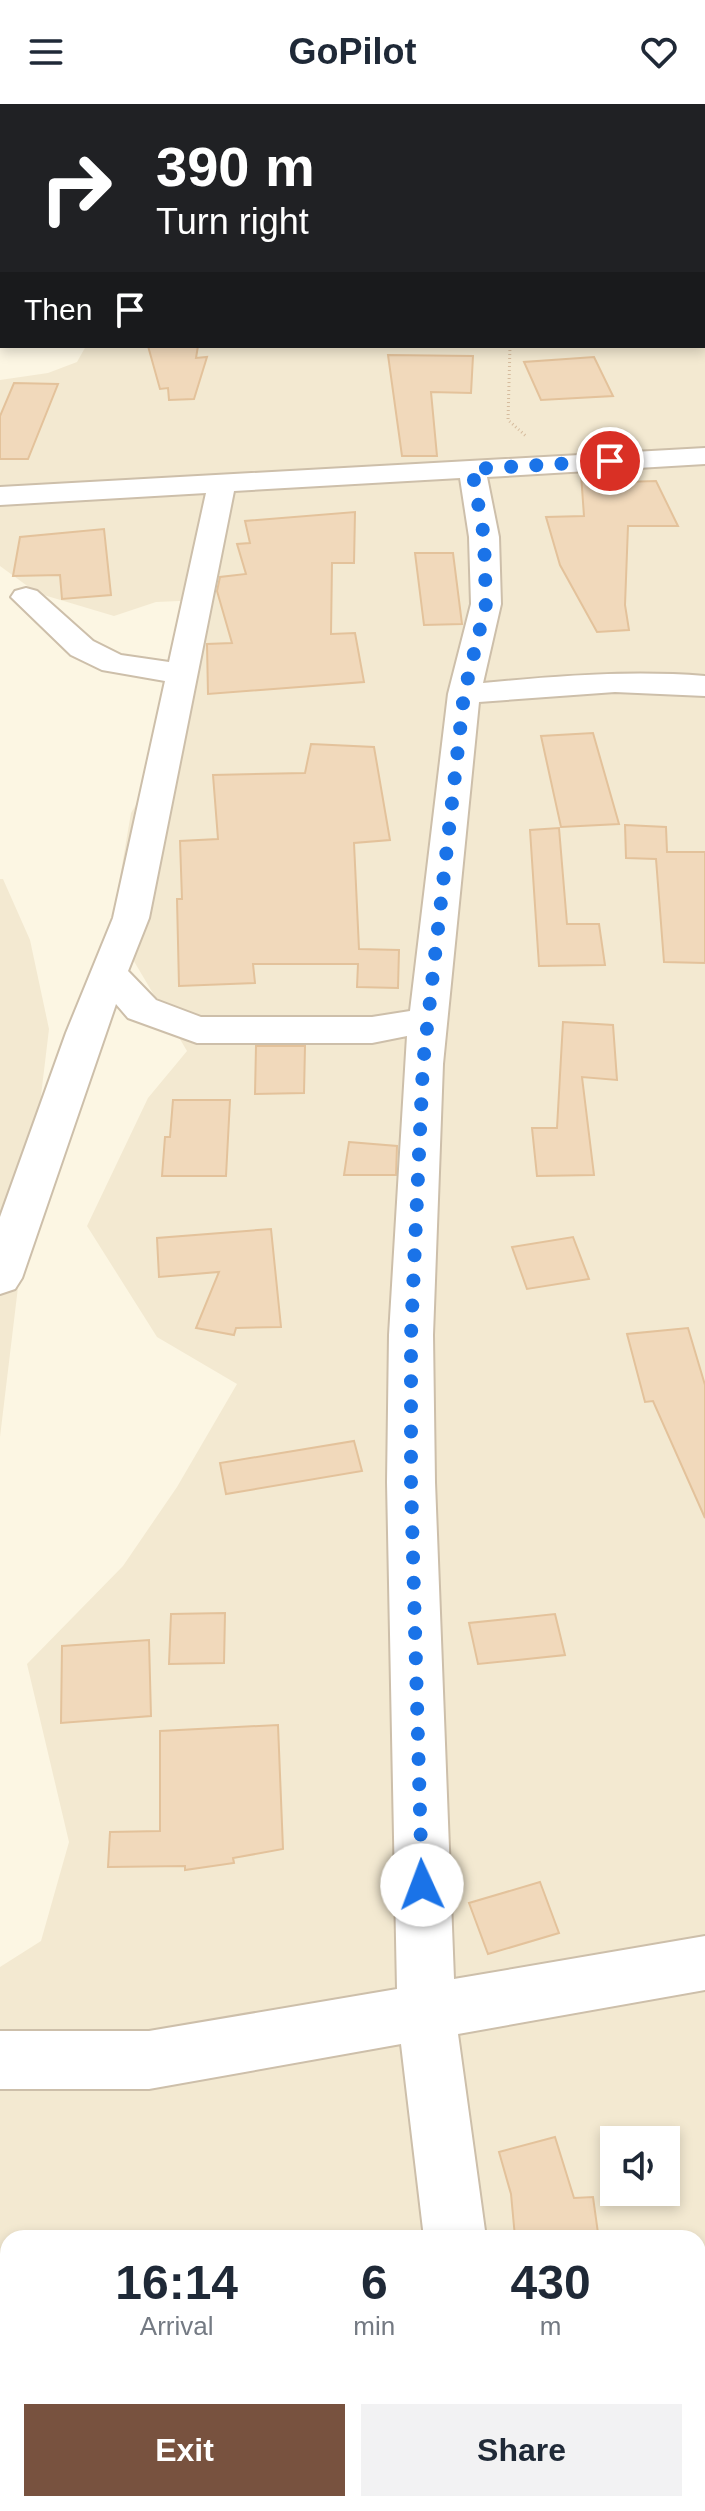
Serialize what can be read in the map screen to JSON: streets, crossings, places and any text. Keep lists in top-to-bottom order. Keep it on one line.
{"page":{"header":"GoPilot","turn":["390 m","Turn right"],"then":"Then","eta":["16:14","Arrival","6","min","430","m"],"buttons":["Exit","Share"]}}
